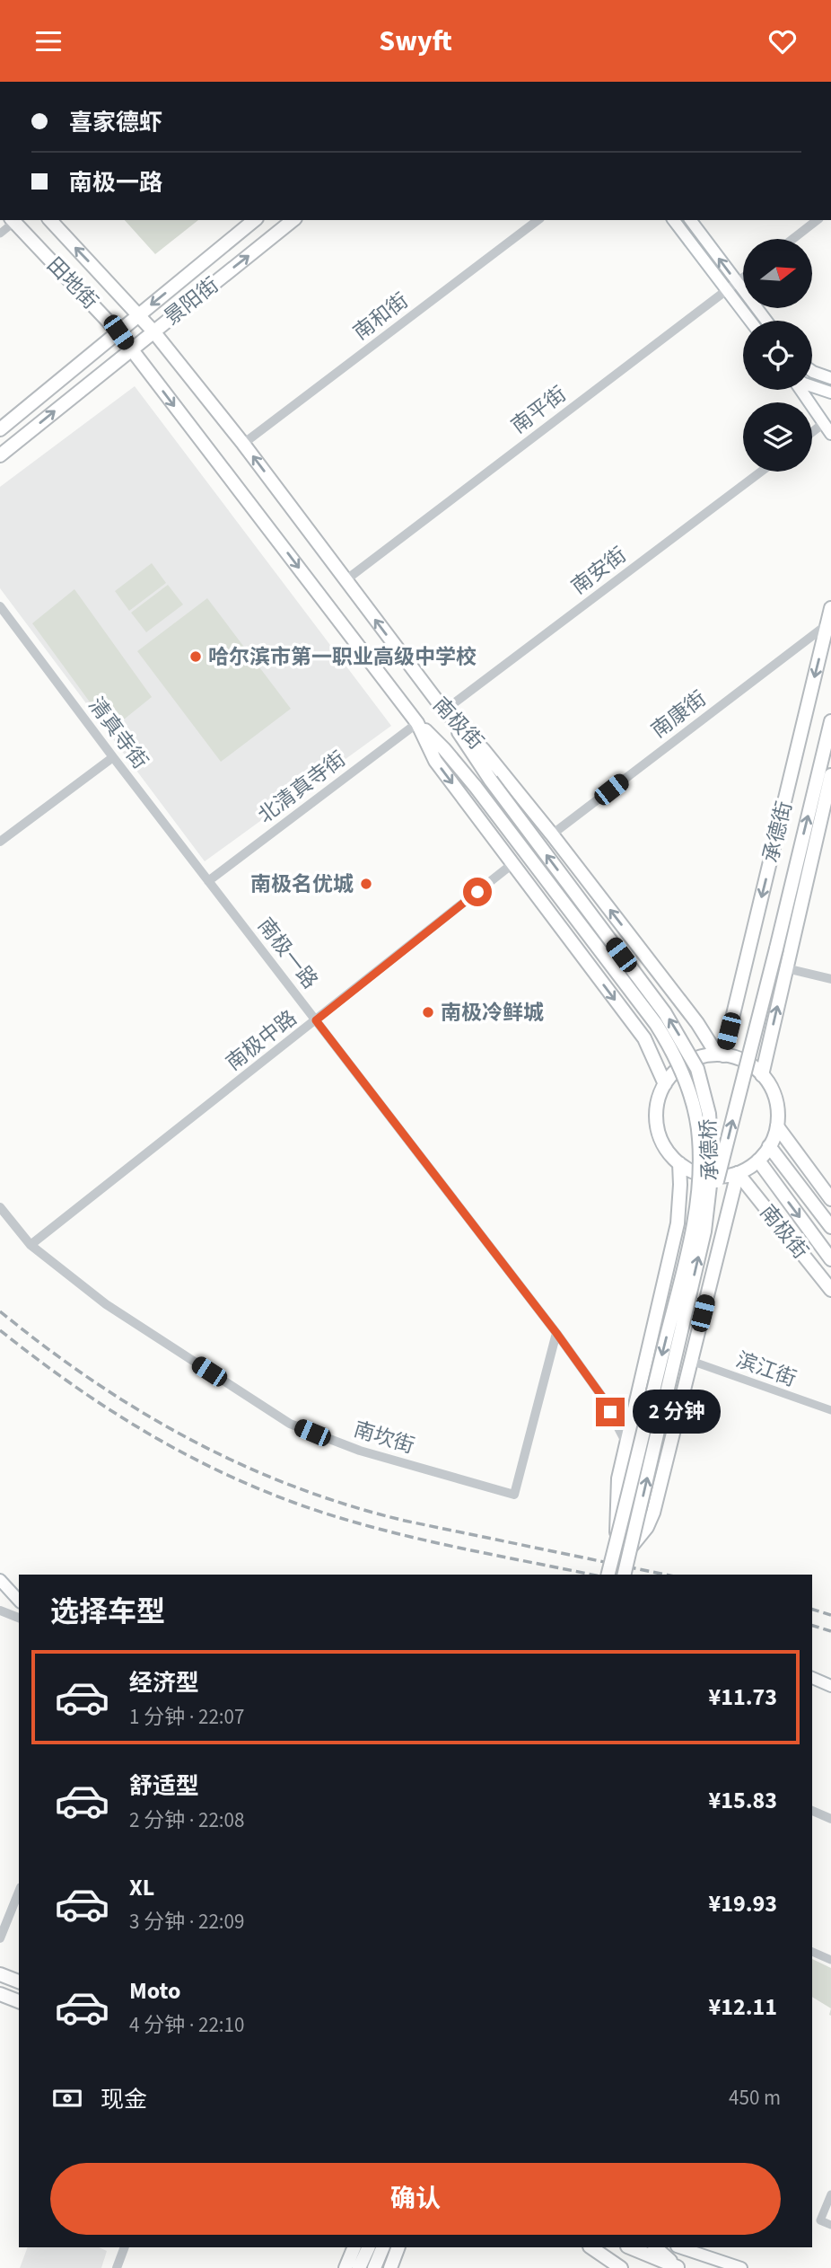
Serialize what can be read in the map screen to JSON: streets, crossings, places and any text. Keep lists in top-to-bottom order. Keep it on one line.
{"streets":{"main road":["田地街","景阳街","南极街","承德街","承德桥"],"street":["南和街","南平街","南安街","南康街","清真寺街","北清真寺街","南极一路","南极中路","滨江街","南坎街"]},"crossings":[["田地街","景阳街"],["田地街","南极街"],["景阳街","南极街"],["南和街","南极街"],["南平街","南极街"],["南安街","南极街"],["南安街","承德桥"],["南康街","南极街"],["南康街","承德街"],["南极街","北清真寺街"],["南极街","承德街"],["南极街","南极中路"],["南极街","承德桥"],["清真寺街","北清真寺街"],["清真寺街","南极一路"],["北清真寺街","南极一路"],["北清真寺街","承德桥"],["南极一路","南极中路"],["南极一路","南坎街"],["南极中路","南坎街"]],"places":["哈尔滨市第一职业高级中学校","南极名优城","南极冷鲜城"],"north":"right","page":{"header":"Swyft","banner":["喜家德虾","南极一路"],"bubble":"2 分钟","heading":"选择车型","list":[{"name":"经济型","note":"1 分钟 · 22:07","value":"¥11.73"},{"name":"舒适型","note":"2 分钟 · 22:08","value":"¥15.83"},{"name":"XL","note":"3 分钟 · 22:09","value":"¥19.93"},{"name":"Moto","note":"4 分钟 · 22:10","value":"¥12.11"}],"pay":["现金","450 m"],"buttons":"确认"}}
